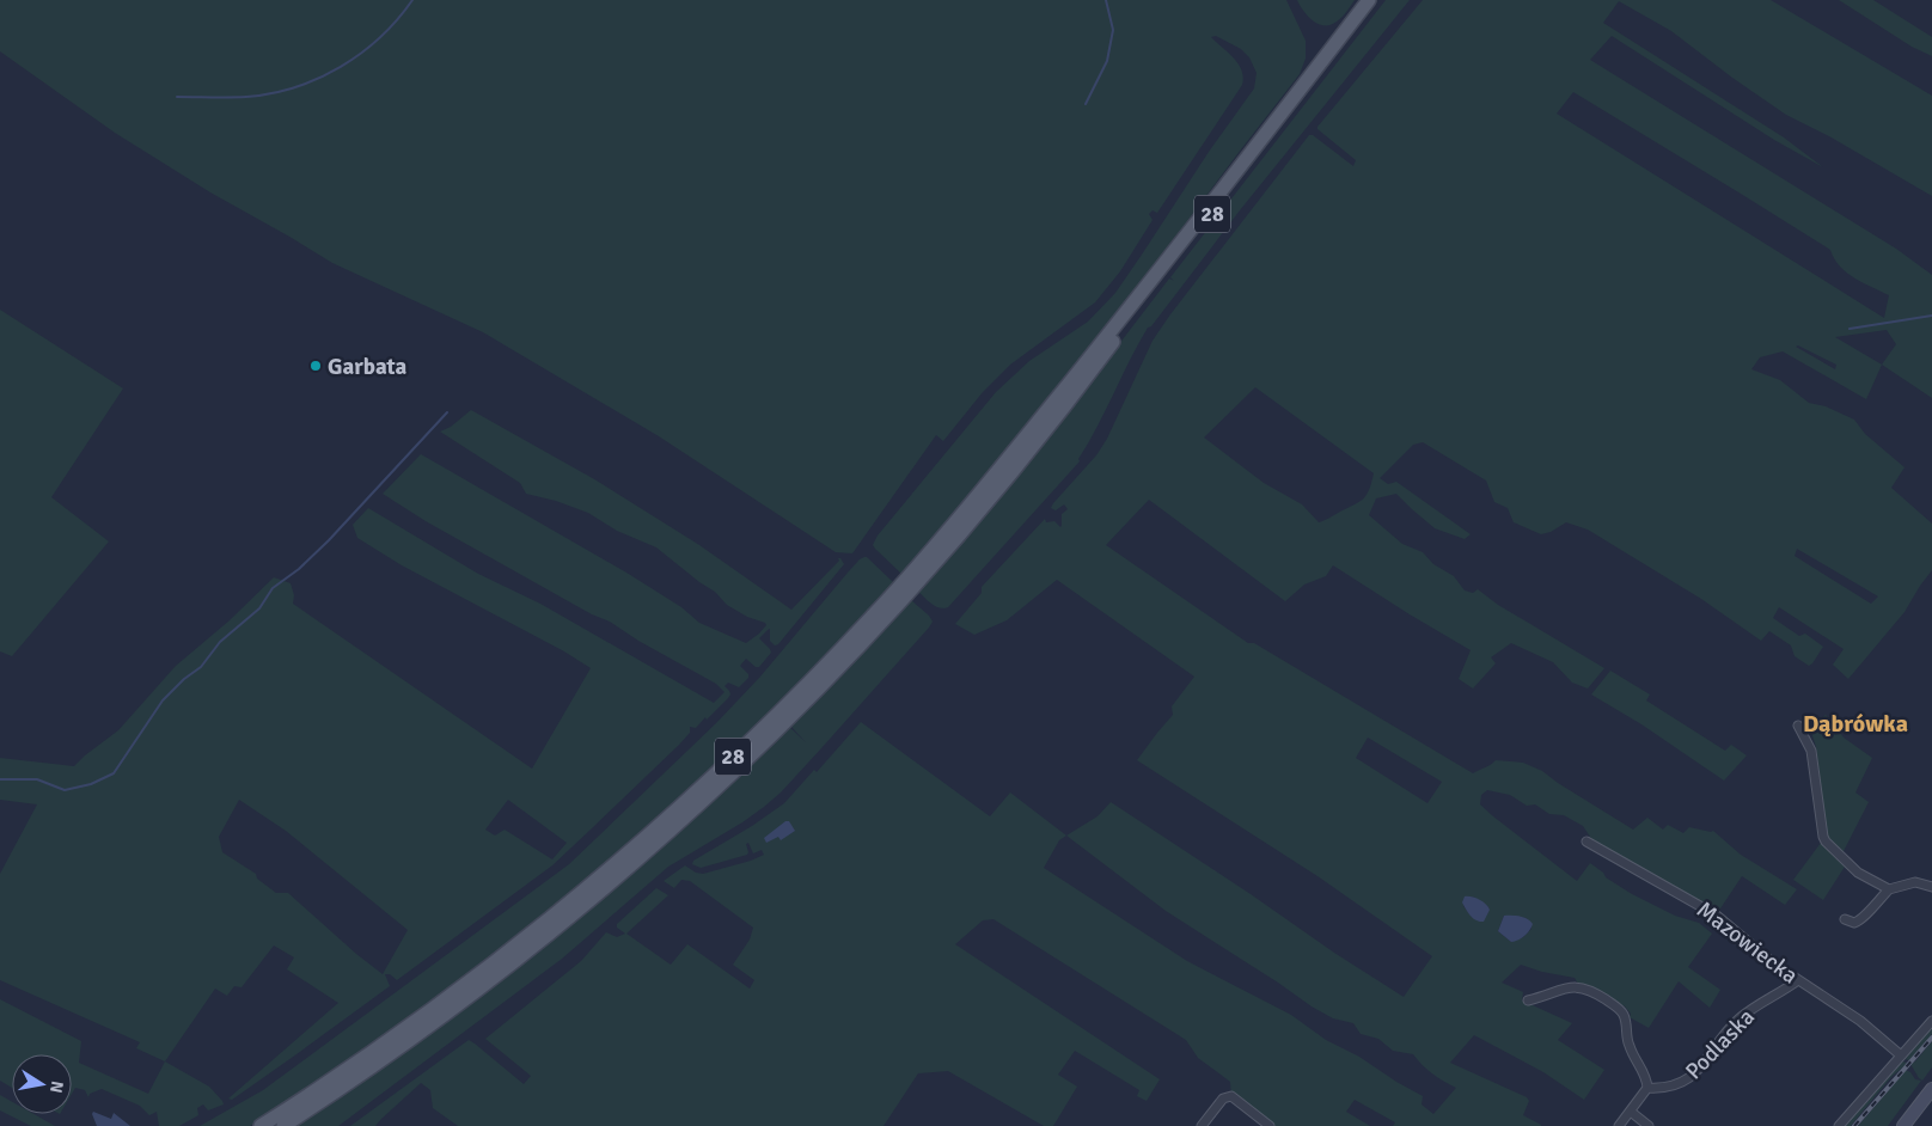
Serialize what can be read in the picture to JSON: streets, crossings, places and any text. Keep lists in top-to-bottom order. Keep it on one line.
{"streets":{"main road":["28"],"street":["Mazowiecka","Podlaska"]},"crossings":[["Mazowiecka","Podlaska"]],"districts":["Dąbrówka"],"places":["Garbata"],"north":"right"}
